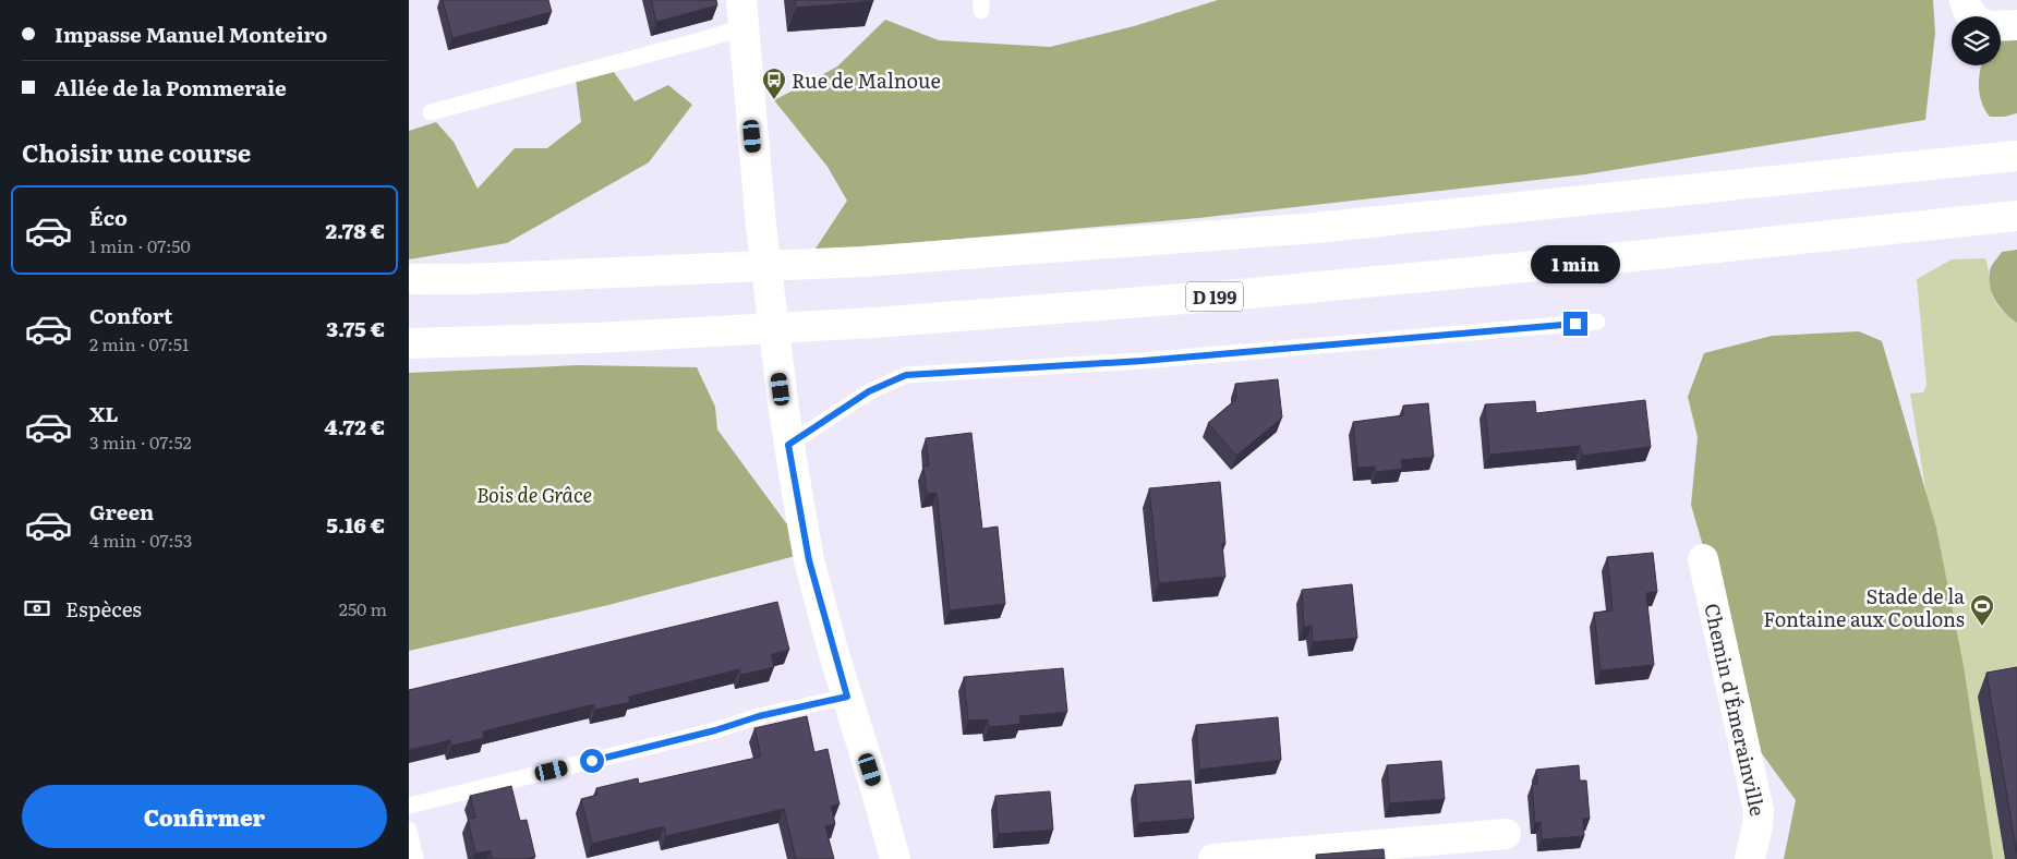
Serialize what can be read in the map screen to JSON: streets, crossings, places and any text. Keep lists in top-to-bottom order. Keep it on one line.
{"streets":{"main road":["D 199","Chemin d'Émerainville"]},"parks":["Bois de Grâce"],"places":{"bus stop":["Rue de Malnoue"],"sports":["Stade de la Fontaine aux Coulons"]},"page":{"banner":["Impasse Manuel Monteiro","Allée de la Pommeraie"],"heading":"Choisir une course","list":[{"name":"Éco","note":"1 min · 07:50","value":"2.78 €"},{"name":"Confort","note":"2 min · 07:51","value":"3.75 €"},{"name":"XL","note":"3 min · 07:52","value":"4.72 €"},{"name":"Green","note":"4 min · 07:53","value":"5.16 €"}],"bubble":"1 min","pay":["Espèces","250 m"],"buttons":"Confirmer"}}
